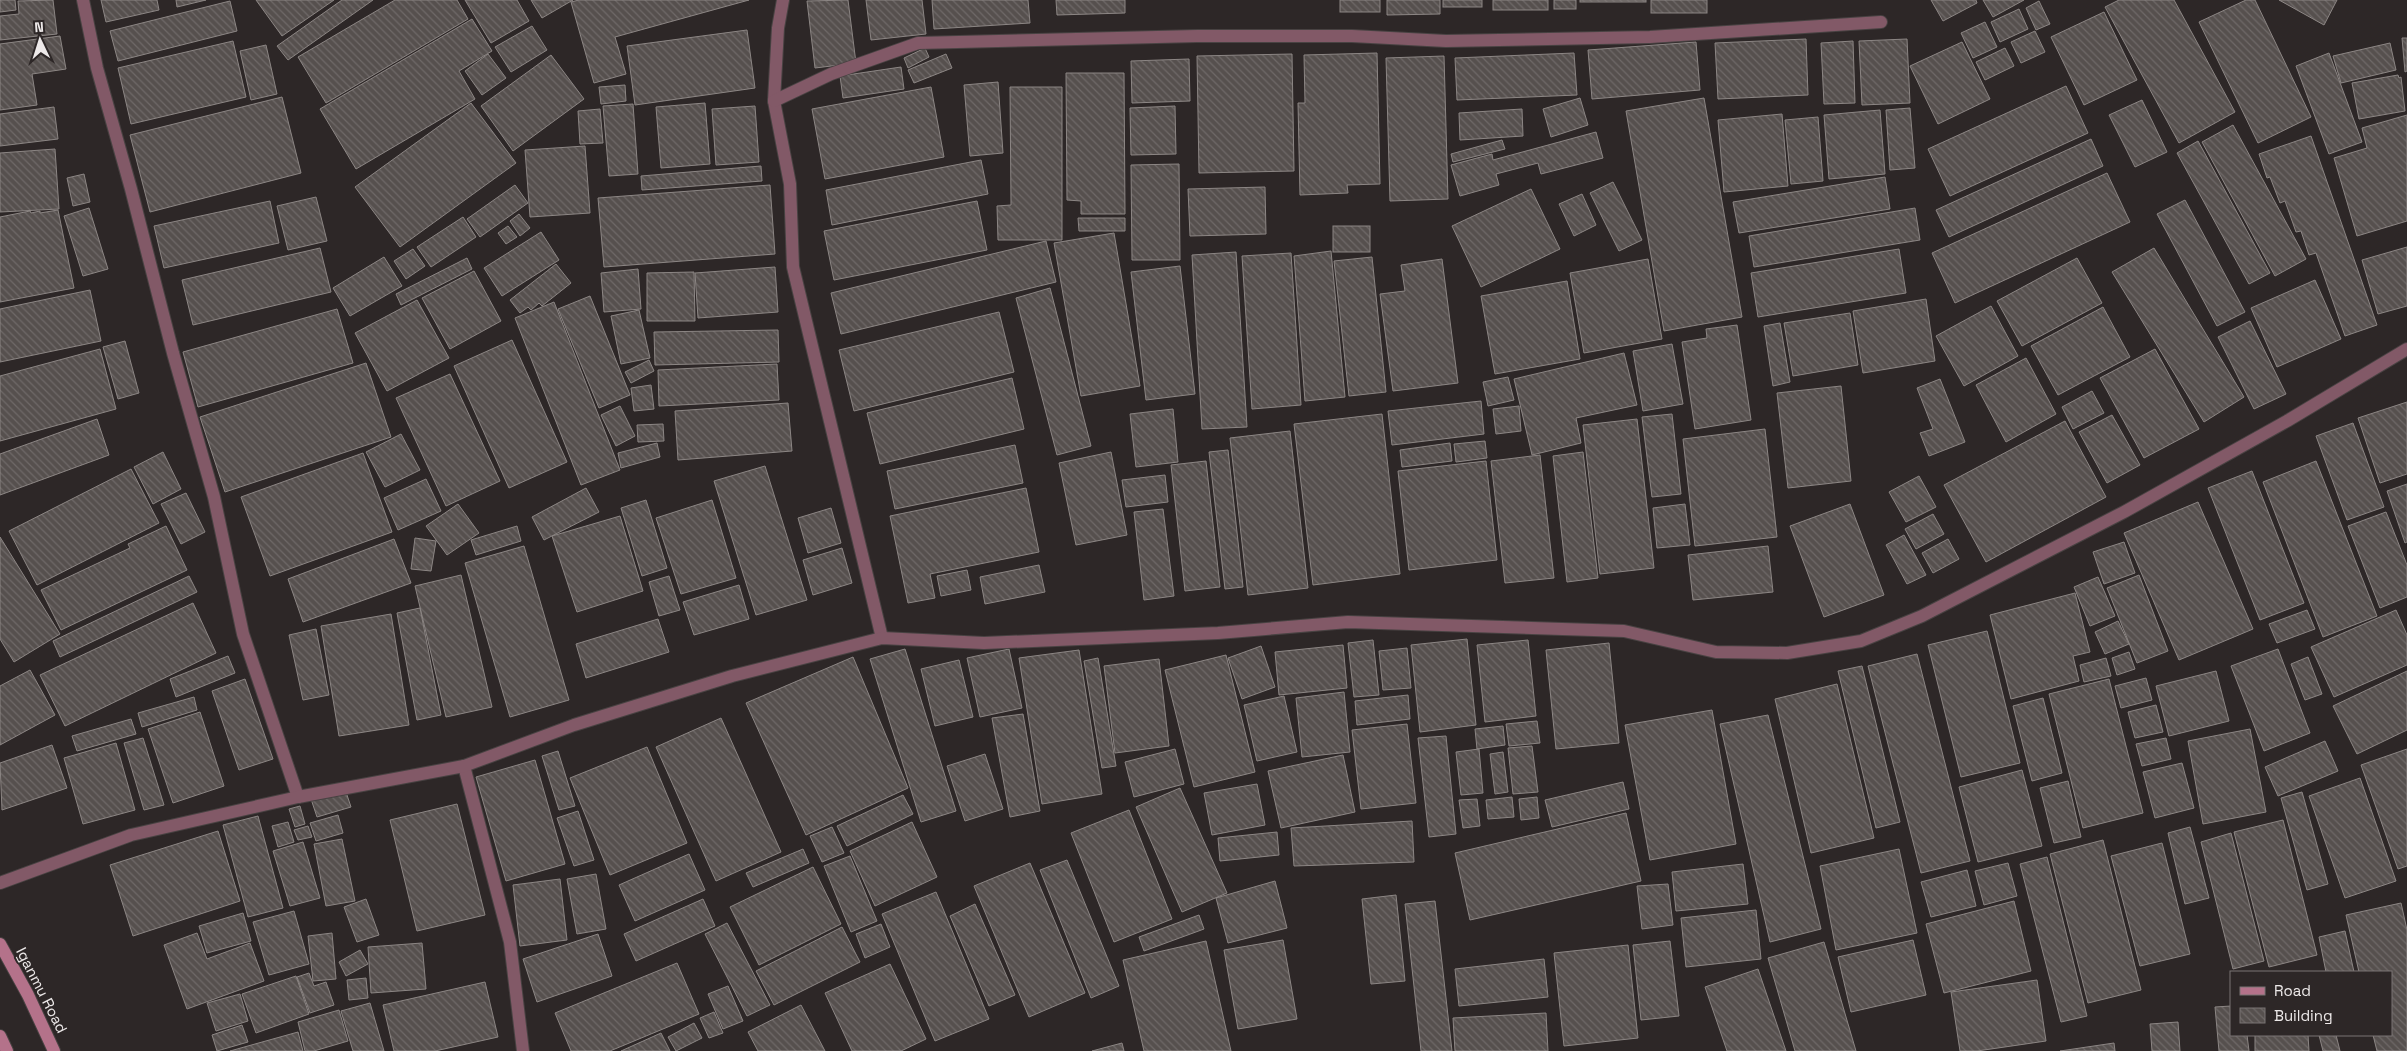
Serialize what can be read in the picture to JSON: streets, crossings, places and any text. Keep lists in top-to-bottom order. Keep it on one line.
{"streets":{"main road":["Iganmu Road"]},"legend":["Road","Building"],"north":"top"}
